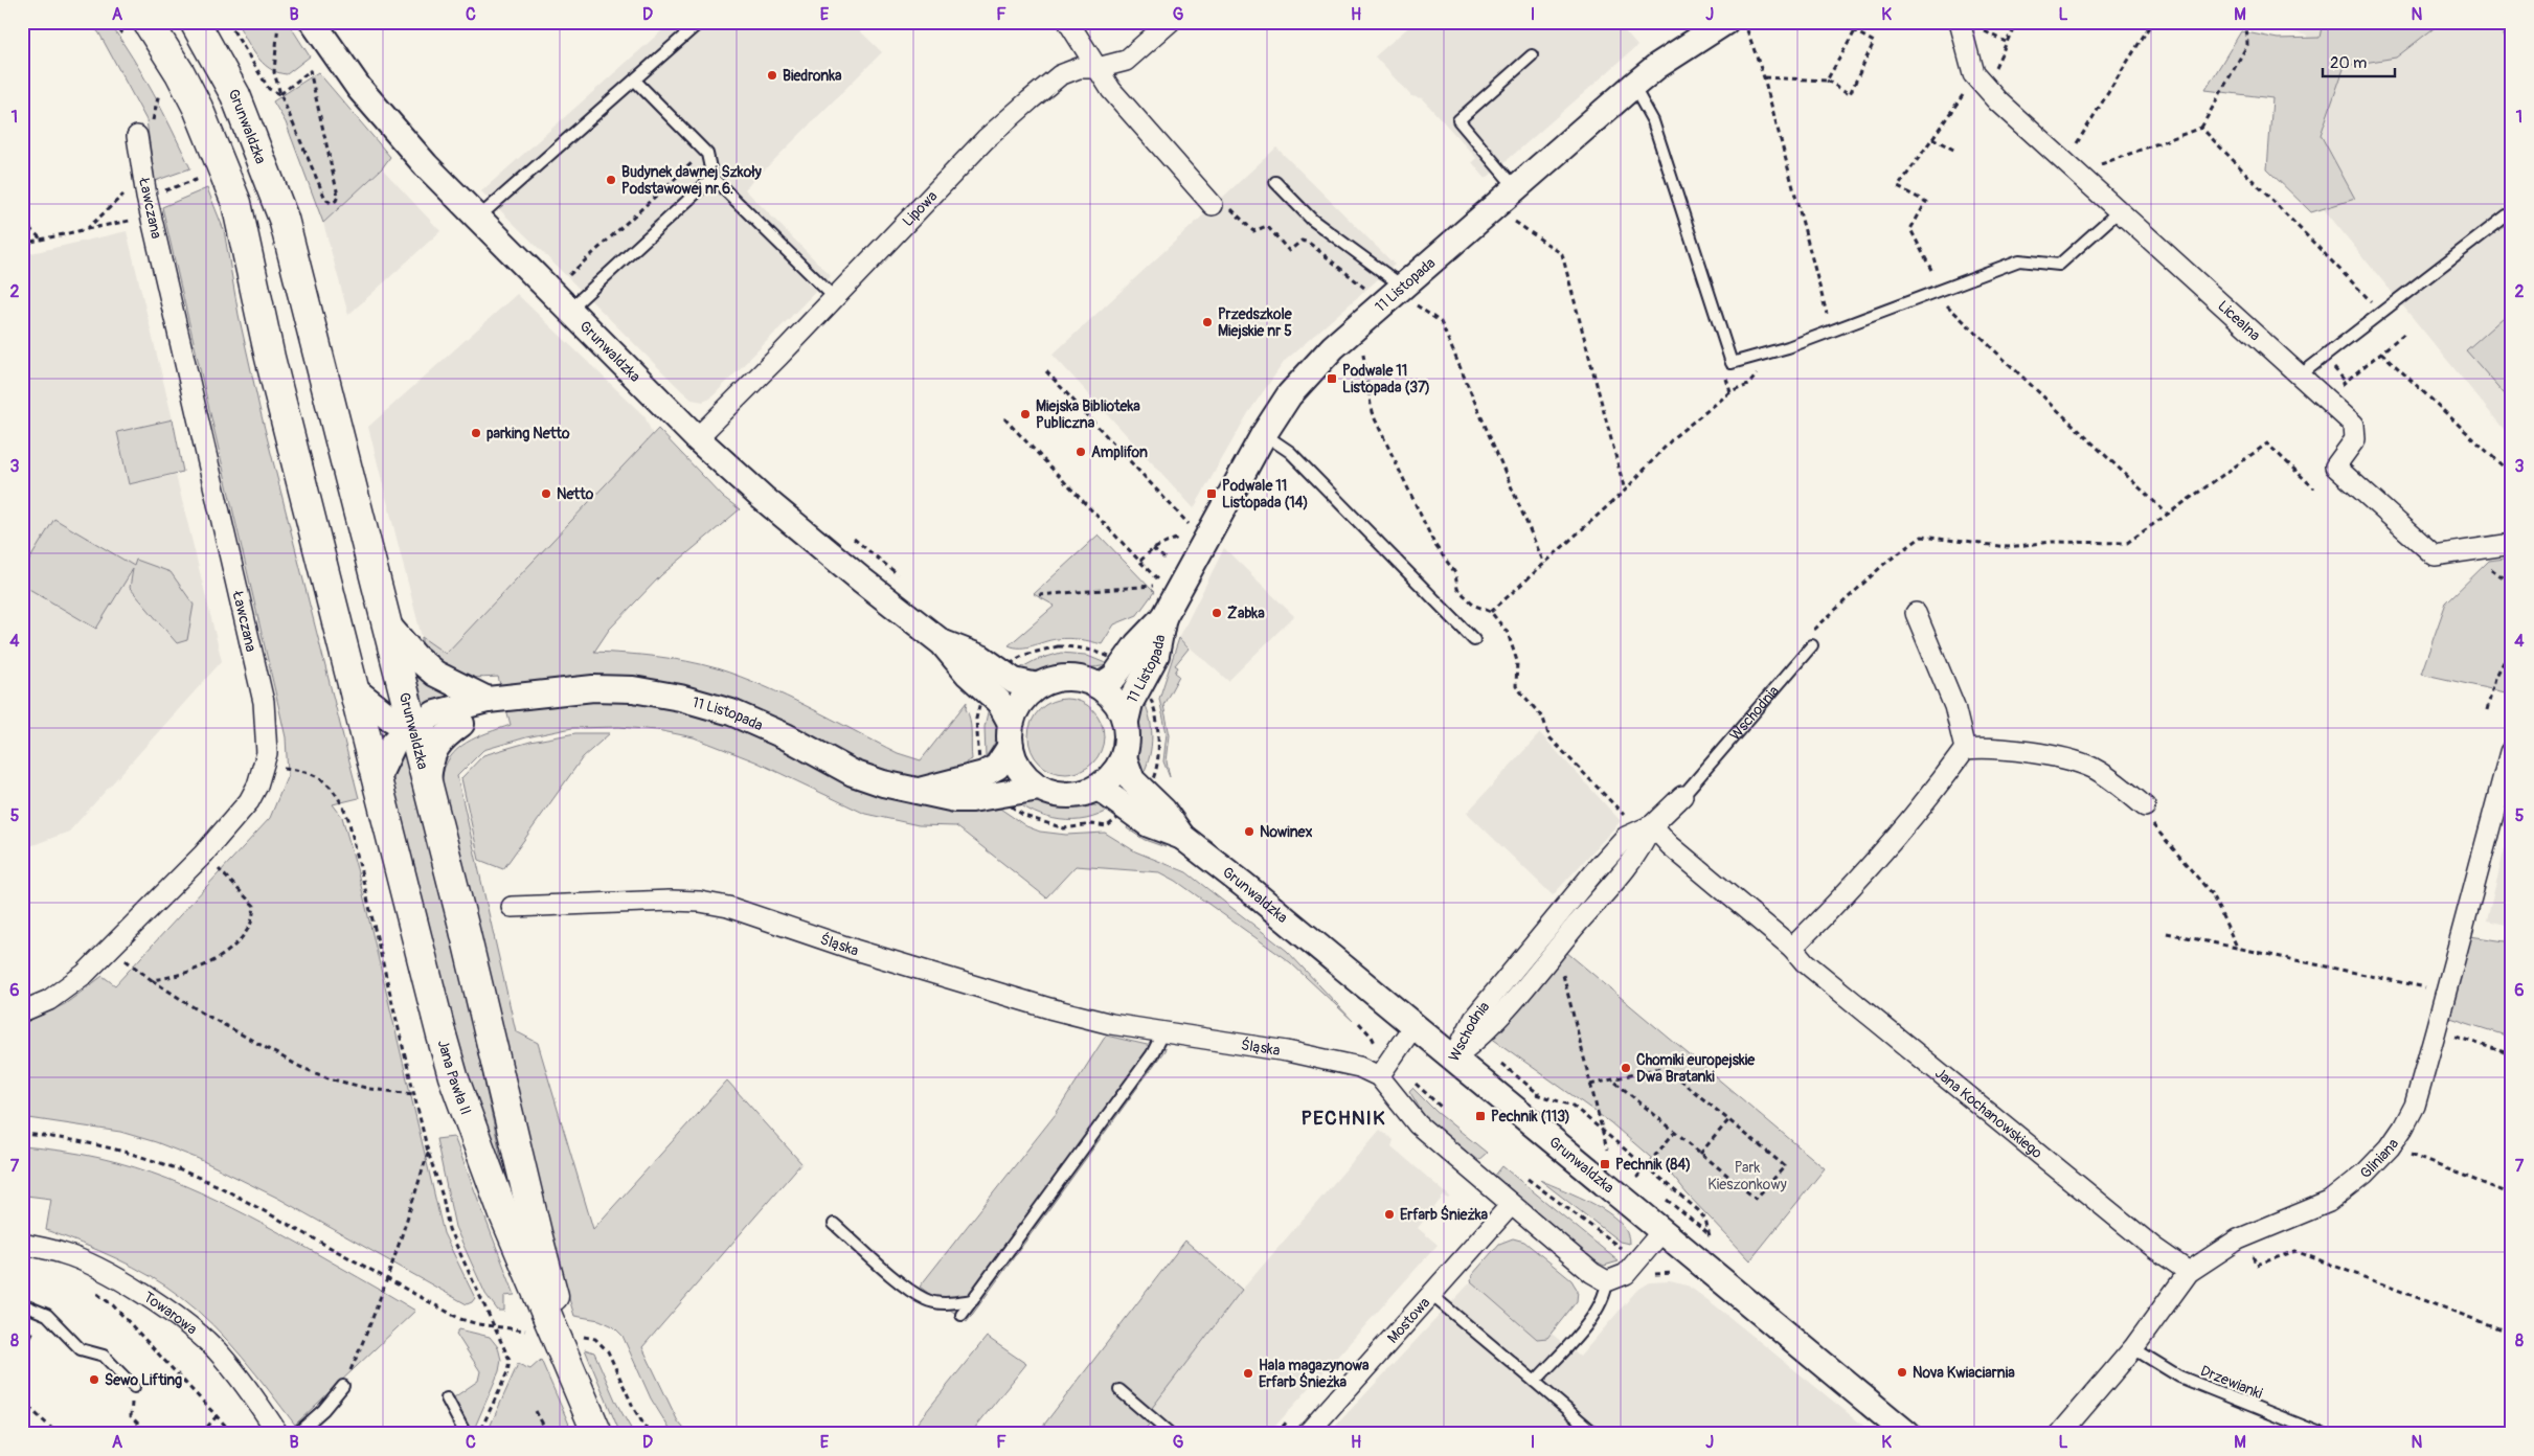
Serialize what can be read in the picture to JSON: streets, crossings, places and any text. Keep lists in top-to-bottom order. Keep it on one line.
{"streets":{"main road":["Grunwaldzka","Jana Pawła II"],"street":["Ławczana","Lipowa","11 Listopada","Licealna","Wschodnia","Śląska","Jana Kochanowskiego","Gliniana","Towarowa","Mostowa"],"lane":["Drzewianki"]},"crossings":[["Grunwaldzka","Lipowa"],["Grunwaldzka","11 Listopada"],["Grunwaldzka","Wschodnia"],["Grunwaldzka","Jana Pawła II"],["11 Listopada","Jana Pawła II"],["Wschodnia","Jana Kochanowskiego"],["Jana Kochanowskiego","Gliniana"],["Gliniana","Drzewianki"]],"districts":["PECHNIK"],"parks":["Park Kieszonkowy"],"places":{"other":["Biedronka","Budynek dawnej Szkoły Podstawowej nr 6.","Przedszkole Miejskie nr 5","Miejska Biblioteka Publiczna","parking Netto","Amplifon","Netto","Żabka","Nowinex","Chomiki europejskie Dwa Bratanki","Erfarb Śnieżka","Nova Kwiaciarnia","Hala magazynowa Erfarb Śnieżka","Sewo Lifting"],"transit":["Podwale 11 Listopada (37)","Podwale 11 Listopada (14)","Pechnik (113)","Pechnik (84)"]},"scale_bar":"20 m","grid":{"columns":["A","B","C","D","E","F","G","H","I","J","K","L","M","N"],"rows":["1","2","3","4","5","6","7","8"]}}
